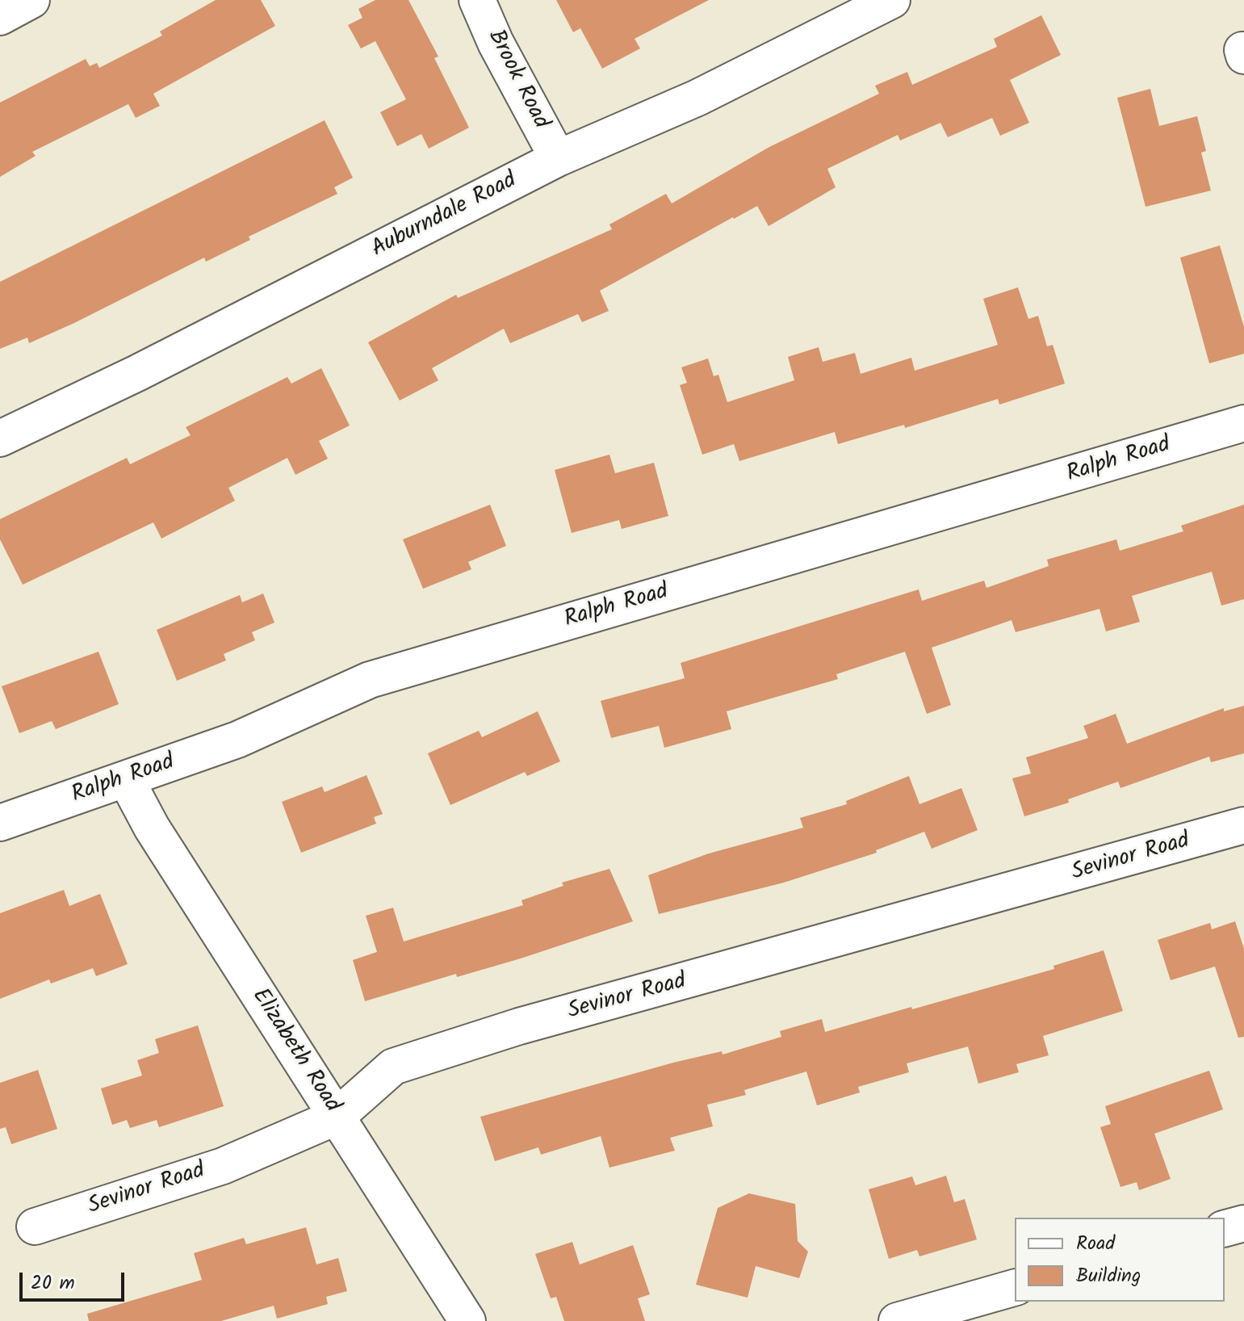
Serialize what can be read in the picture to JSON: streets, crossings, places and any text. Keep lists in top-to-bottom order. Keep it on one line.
{"streets":{"street":["Brook Road","Auburndale Road","Ralph Road","Sevinor Road","Elizabeth Road"]},"crossings":[["Brook Road","Auburndale Road"],["Ralph Road","Elizabeth Road"],["Sevinor Road","Elizabeth Road"]],"legend":["Road","Building"],"scale_bar":"20 m"}
